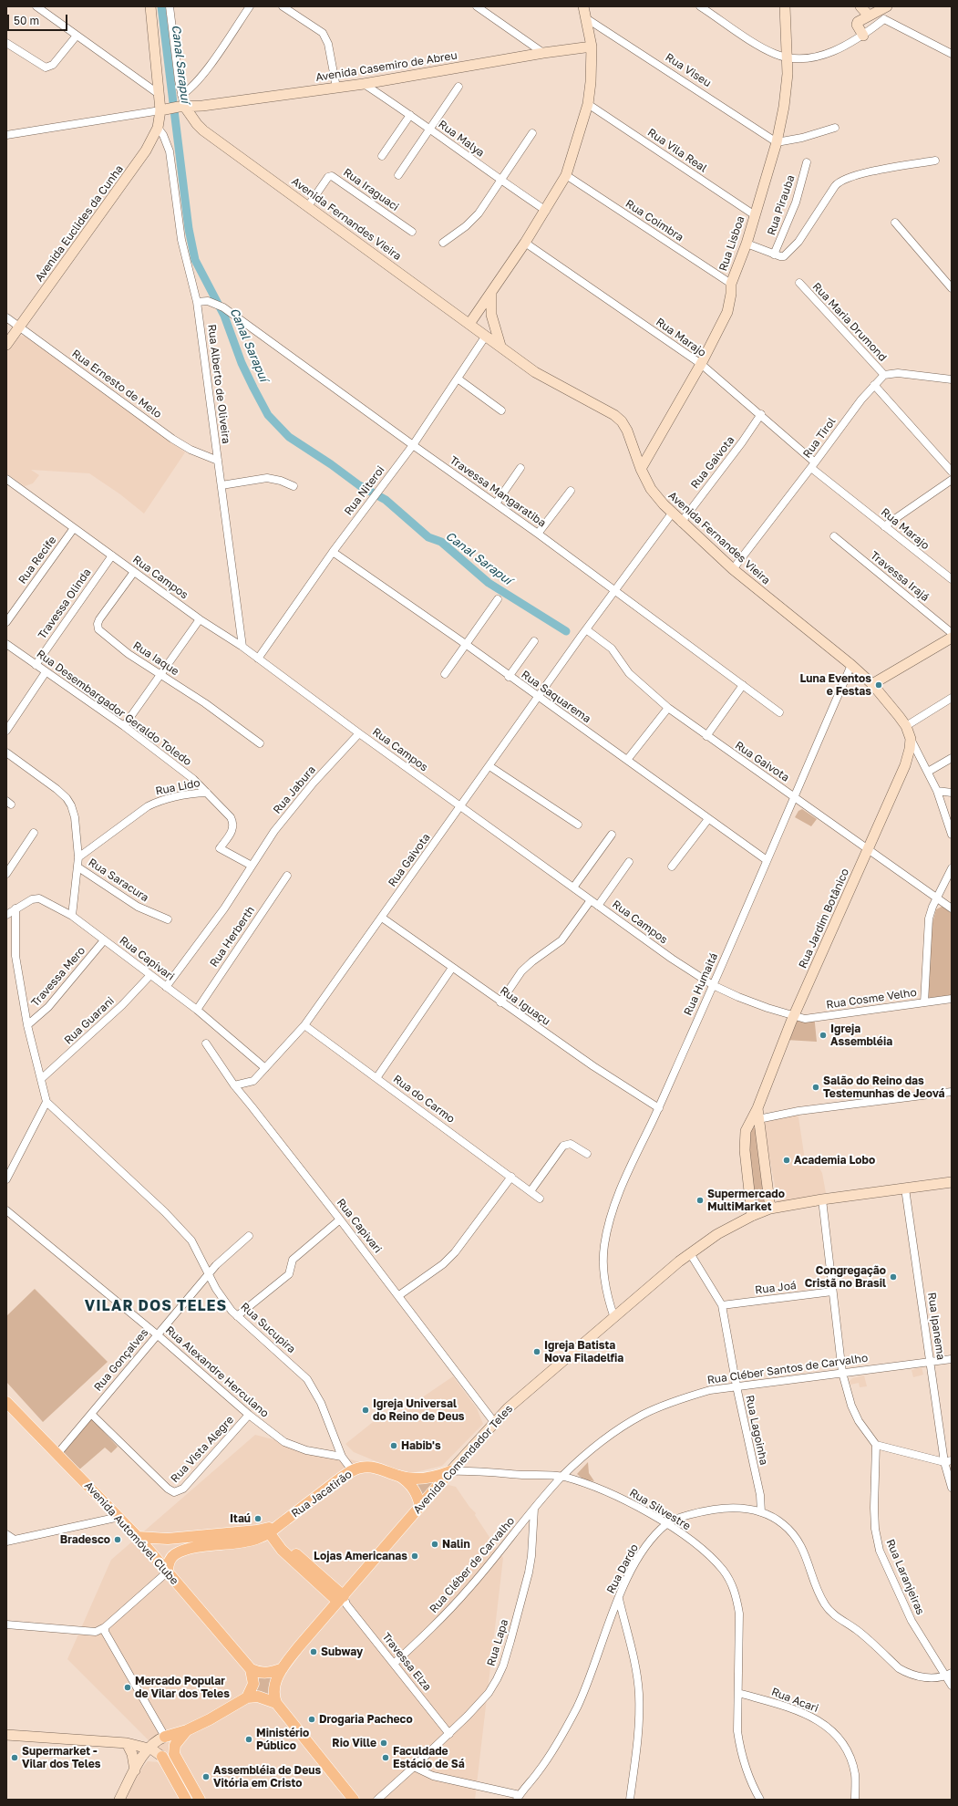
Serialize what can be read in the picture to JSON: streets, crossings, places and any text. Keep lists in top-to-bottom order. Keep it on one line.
{"streets":{"main road":["Avenida Casemiro de Abreu","Avenida Fernandes Vieira","Avenida Euclides da Cunha","Rua Lisboa","Rua Jardim Botânico","Avenida Comendador Teles","Rua Jacatirão","Avenida Automóvel Clube"],"street":["Rua Viseu","Rua Malya","Rua Vila Real","Rua Iraguaci","Rua Pirauba","Rua Coimbra","Rua Maria Drumond","Rua Marajo","Rua Ernesto de Melo","Rua Alberto de Oliveira","Rua Tirol","Rua Gaivota","Rua Niteroi","Travessa Mangaratiba","Rua Recife","Travessa Irajá","Rua Campos","Travessa Olinda","Rua Iaque","Rua Saquarema","Rua Desembargador Geraldo Toledo","Rua Lido","Rua Jabura","Rua Saracura","Rua Herberth","Rua Capivari","Travessa Mero","Rua Humaitá","Rua Cosme Velho","Rua Iguaçu","Rua Guarani","Rua do Carmo","Rua Joá","Rua Ipanema","Rua Sucupira","Rua Gonçalves","Rua Cléber Santos de Carvalho","Rua Alexandre Herculano","Rua Lagoinha","Rua Vista Alegre","Rua Silvestre","Rua Cléber de Carvalho","Rua Dardo","Rua Laranjeiras","Rua Lapa","Travessa Elza","Rua Acari"]},"crossings":[["Avenida Casemiro de Abreu","Rua Malya"],["Avenida Casemiro de Abreu","Avenida Fernandes Vieira"],["Avenida Casemiro de Abreu","Avenida Euclides da Cunha"],["Rua Viseu","Rua Lisboa"],["Rua Vila Real","Rua Lisboa"],["Rua Iraguaci","Avenida Fernandes Vieira"],["Avenida Fernandes Vieira","Rua Lisboa"],["Avenida Fernandes Vieira","Rua Tirol"],["Avenida Fernandes Vieira","Rua Gaivota"],["Avenida Fernandes Vieira","Rua Niteroi"],["Avenida Fernandes Vieira","Rua Jardim Botânico"],["Avenida Fernandes Vieira","Rua Humaitá"],["Rua Coimbra","Rua Lisboa"],["Avenida Euclides da Cunha","Rua Ernesto de Melo"],["Avenida Euclides da Cunha","Rua Alberto de Oliveira"],["Rua Lisboa","Rua Marajo"],["Rua Maria Drumond","Rua Tirol"],["Rua Marajo","Rua Tirol"],["Rua Marajo","Rua Gaivota"],["Rua Ernesto de Melo","Rua Alberto de Oliveira"],["Rua Alberto de Oliveira","Travessa Mangaratiba"],["Rua Alberto de Oliveira","Rua Campos"],["Rua Gaivota","Travessa Mangaratiba"],["Rua Gaivota","Rua Campos"],["Rua Gaivota","Rua Saquarema"],["Rua Gaivota","Rua Jardim Botânico"],["Rua Gaivota","Rua Capivari"],["Rua Gaivota","Rua Humaitá"],["Rua Gaivota","Rua Iguaçu"],["Rua Gaivota","Rua do Carmo"],["Rua Niteroi","Travessa Mangaratiba"],["Rua Niteroi","Rua Campos"],["Rua Niteroi","Rua Saquarema"],["Rua Recife","Rua Campos"],["Rua Campos","Travessa Olinda"],["Rua Campos","Rua Iaque"],["Rua Campos","Rua Jabura"],["Rua Campos","Rua Jardim Botânico"],["Rua Campos","Rua Humaitá"],["Rua Campos","Rua Cosme Velho"],["Travessa Olinda","Rua Desembargador Geraldo Toledo"],["Rua Saquarema","Rua Humaitá"],["Rua Desembargador Geraldo Toledo","Rua Lido"],["Rua Lido","Rua Jabura"],["Rua Jabura","Rua Capivari"],["Rua Jardim Botânico","Rua Cosme Velho"],["Rua Jardim Botânico","Avenida Comendador Teles"],["Rua Herberth","Rua Capivari"],["Rua Capivari","Travessa Mero"],["Rua Capivari","Rua Guarani"],["Rua Capivari","Avenida Comendador Teles"],["Rua Humaitá","Rua Iguaçu"],["Rua Humaitá","Avenida Comendador Teles"],["Rua Joá","Rua Lagoinha"],["Rua Ipanema","Rua Cléber Santos de Carvalho"],["Rua Ipanema","Avenida Comendador Teles"],["Rua Sucupira","Rua Gonçalves"],["Rua Sucupira","Rua Alexandre Herculano"],["Rua Sucupira","Rua Jacatirão"],["Rua Gonçalves","Rua Alexandre Herculano"],["Rua Gonçalves","Rua Vista Alegre"],["Rua Gonçalves","Avenida Automóvel Clube"],["Rua Cléber Santos de Carvalho","Rua Lagoinha"],["Rua Cléber Santos de Carvalho","Rua Silvestre"],["Rua Cléber Santos de Carvalho","Rua Cléber de Carvalho"],["Rua Cléber Santos de Carvalho","Rua Lapa"],["Rua Alexandre Herculano","Rua Vista Alegre"],["Rua Lagoinha","Avenida Comendador Teles"],["Rua Lagoinha","Rua Dardo"],["Avenida Comendador Teles","Rua Jacatirão"],["Avenida Comendador Teles","Rua Silvestre"],["Avenida Comendador Teles","Travessa Elza"],["Rua Jacatirão","Rua Silvestre"],["Rua Jacatirão","Avenida Automóvel Clube"],["Rua Silvestre","Rua Dardo"],["Rua Silvestre","Rua Acari"],["Rua Cléber de Carvalho","Rua Lapa"],["Rua Cléber de Carvalho","Travessa Elza"],["Rua Dardo","Rua Laranjeiras"],["Rua Lapa","Travessa Elza"]],"districts":["VILAR DOS TELES"],"water":["Canal Sarapuí"],"places":["Luna Eventos e Festas","Igreja Assembléia","Salão do Reino das Testemunhas de Jeová","Academia Lobo","Supermercado MultiMarket","Congregação Cristã no Brasil","Igreja Batista Nova Filadelfia","Igreja Universal do Reino de Deus","Habib's","Itaú","Bradesco","Nalin","Lojas Americanas","Subway","Mercado Popular de Vilar dos Teles","Drogaria Pacheco","Ministério Público","Rio Ville","Supermarket - Vilar dos Teles","Faculdade Estácio de Sá","Assembléia de Deus Vitória em Cristo"],"scale_bar":"50 m"}
